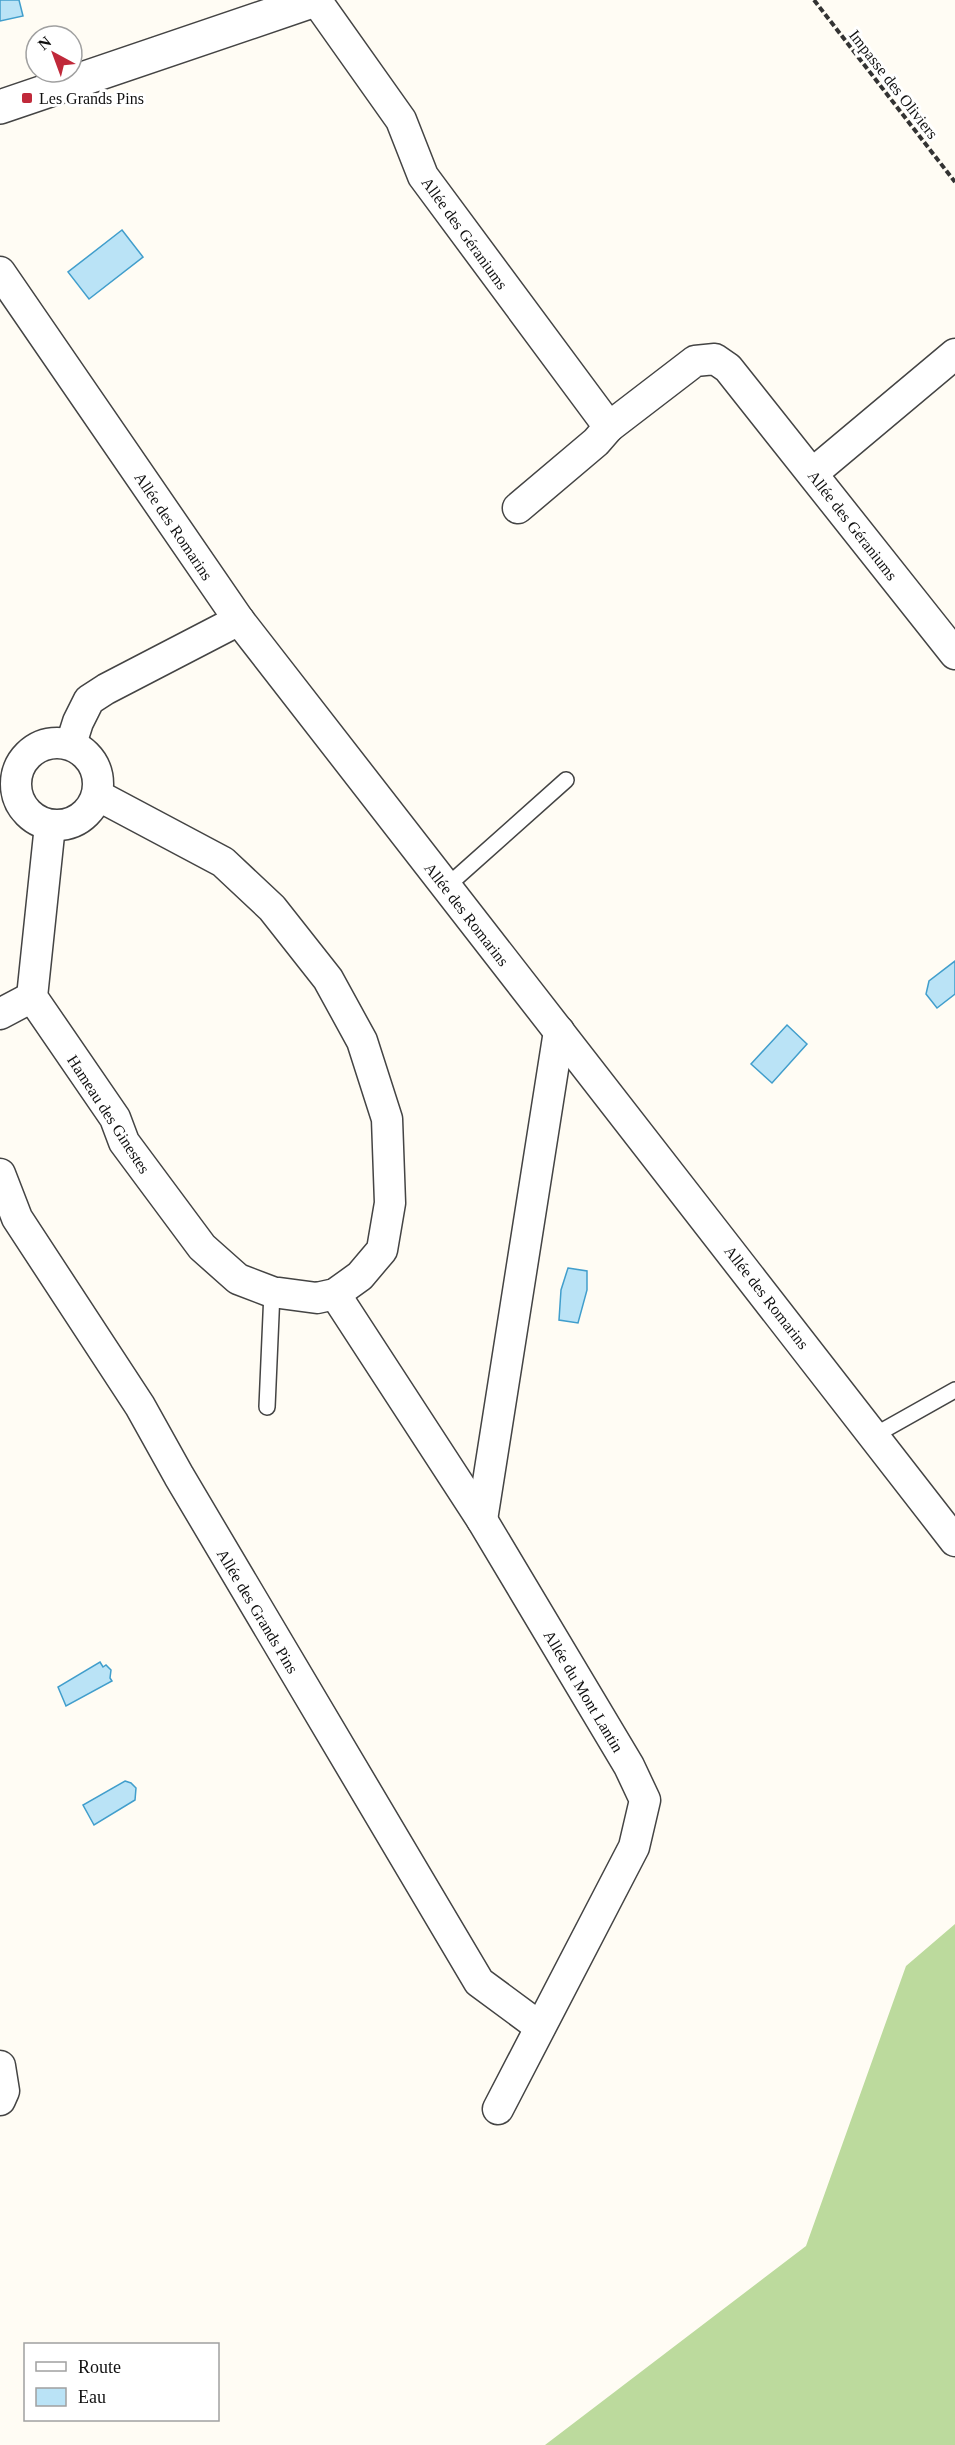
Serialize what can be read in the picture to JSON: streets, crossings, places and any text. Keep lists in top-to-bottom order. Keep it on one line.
{"streets":{"street":["Allée des Géraniums","Allée des Romarins","Hameau des Ginestes","Allée des Grands Pins","Allée du Mont Lantin"],"path":["Impasse des Oliviers"]},"crossings":[["Hameau des Ginestes","Allée du Mont Lantin"],["Allée des Grands Pins","Allée du Mont Lantin"]],"places":{"transit":["Les Grands Pins"]},"legend":["Route","Eau"],"north":"top left"}
